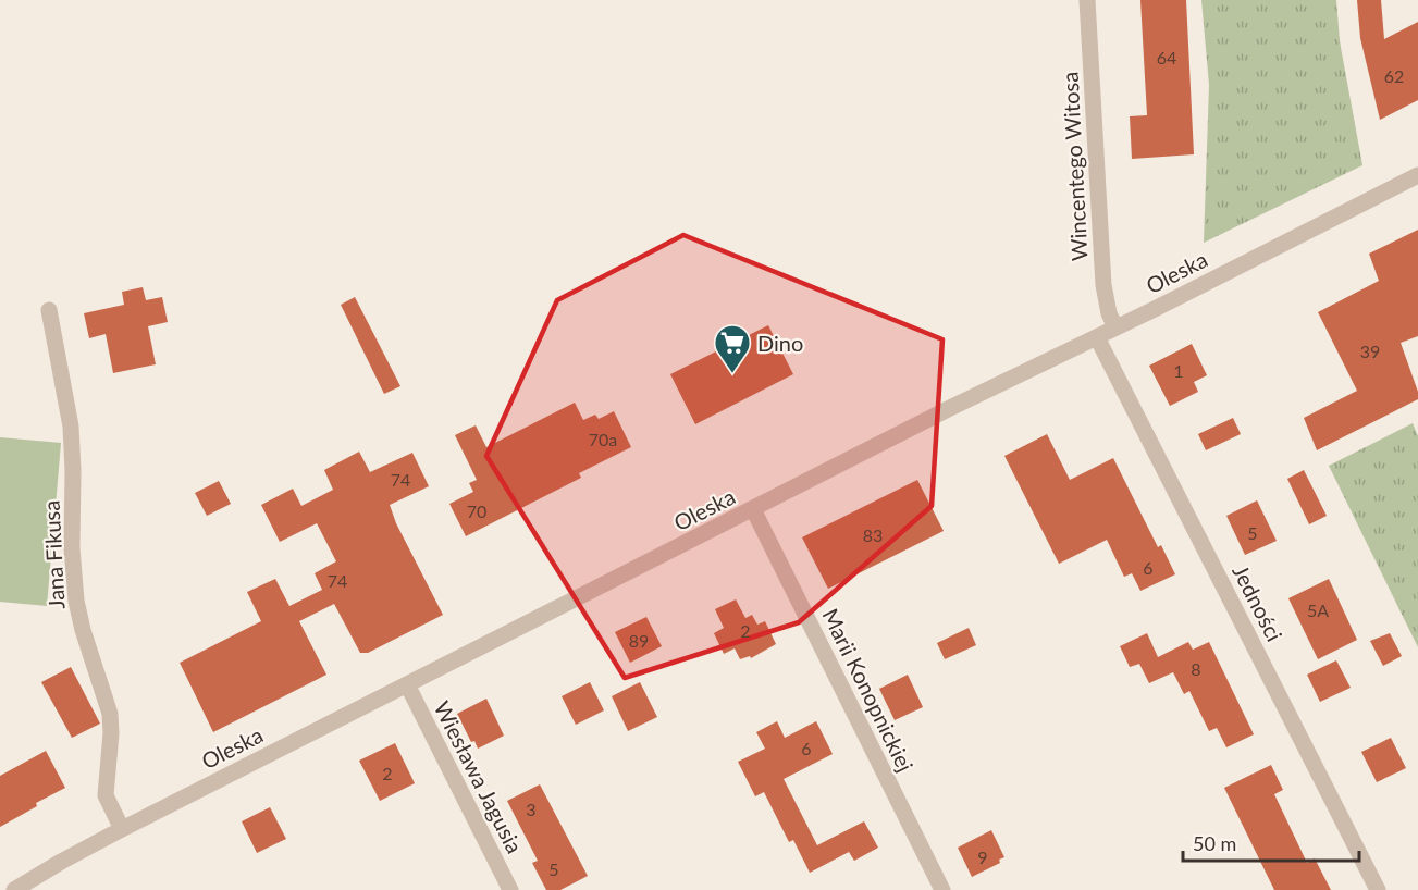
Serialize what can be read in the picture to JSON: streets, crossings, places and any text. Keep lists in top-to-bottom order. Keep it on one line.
{"streets":{"street":["Wincentego Witosa","Oleska","Jana Fikusa","Jedności","Marii Konopnickiej","Wiesława Jagusia"]},"crossings":[["Wincentego Witosa","Oleska"],["Oleska","Jana Fikusa"],["Oleska","Jedności"],["Oleska","Marii Konopnickiej"],["Oleska","Wiesława Jagusia"]],"places":{"supermarket":["Dino"]},"house_numbers":["64","62","39","1","70a","74","70","5","83","6","74","5A","2","89","8","6","2","3","9","5"],"scale_bar":"50 m"}
